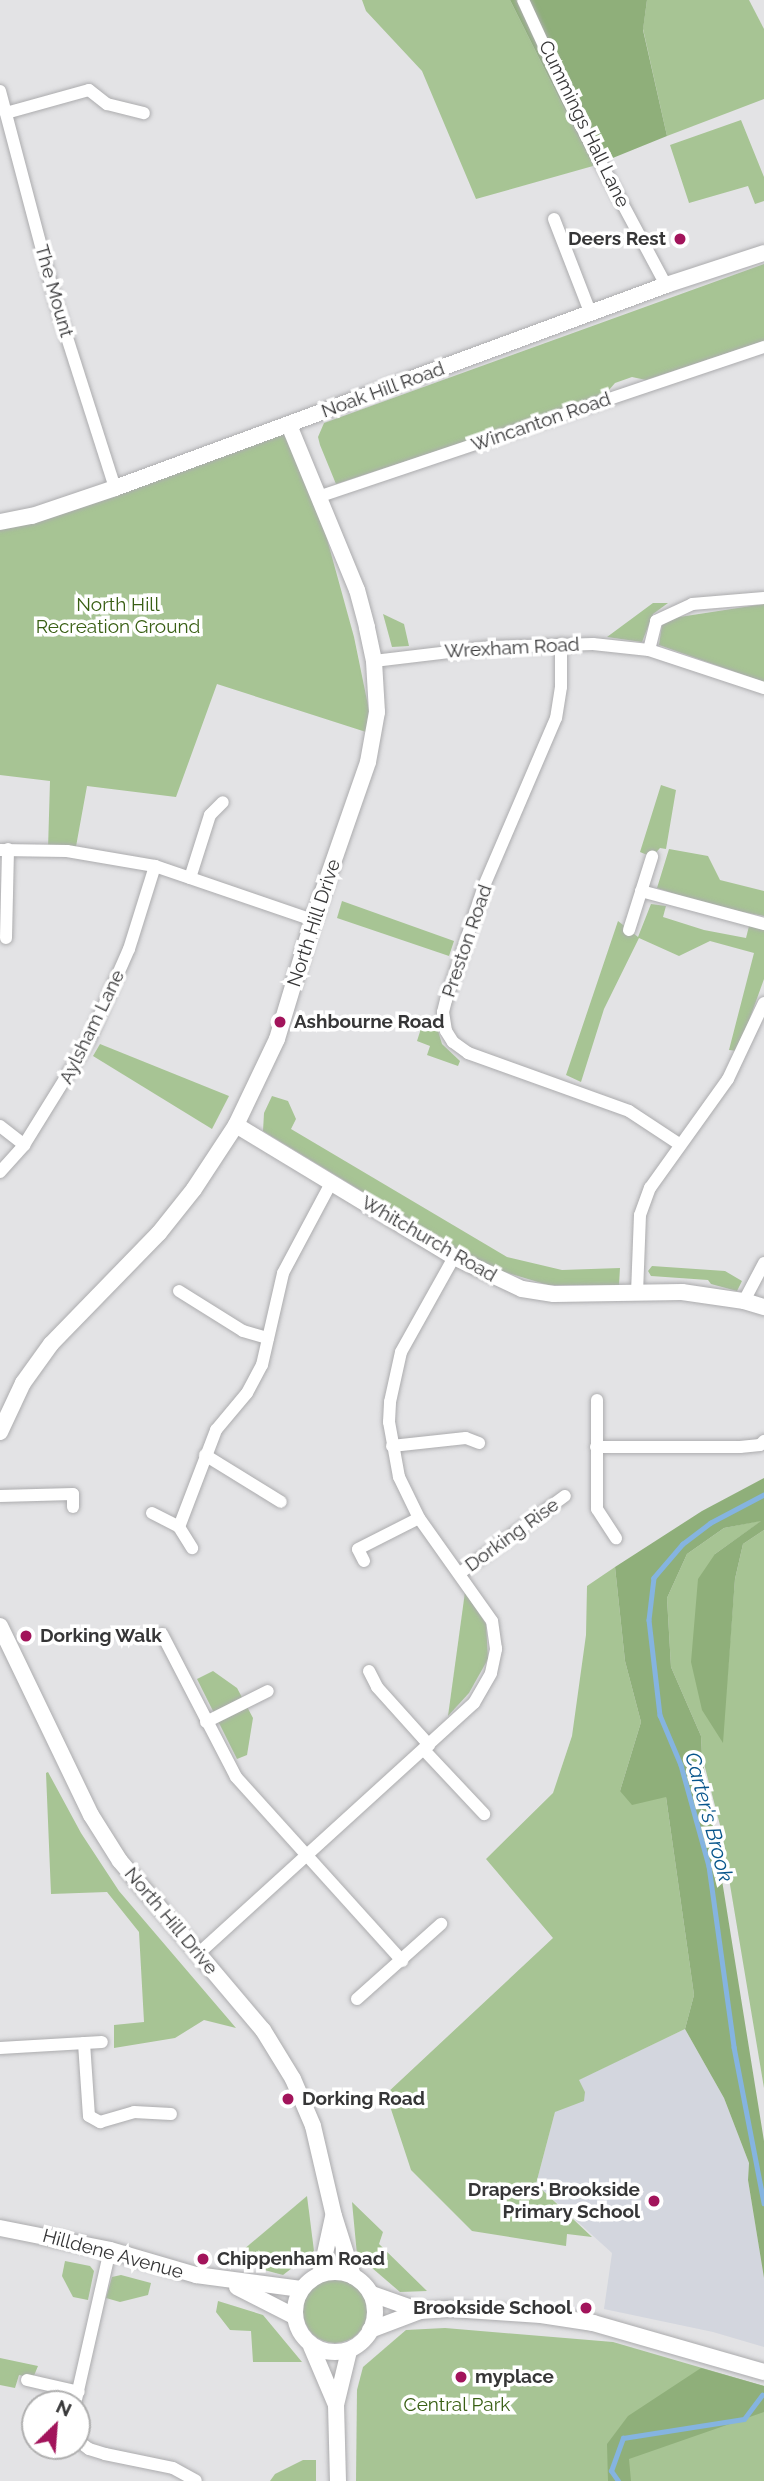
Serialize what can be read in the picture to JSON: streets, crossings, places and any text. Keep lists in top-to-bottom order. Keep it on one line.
{"streets":{"street":["Cummings Hall Lane","The Mount","Noak Hill Road","Wincanton Road","Wrexham Road","North Hill Drive","Preston Road","Aylsham Lane","Whitchurch Road","Dorking Rise","Hilldene Avenue"]},"crossings":[["Cummings Hall Lane","Noak Hill Road"],["The Mount","Noak Hill Road"],["Noak Hill Road","North Hill Drive"],["Wincanton Road","North Hill Drive"],["Wrexham Road","North Hill Drive"],["Wrexham Road","Preston Road"],["North Hill Drive","Whitchurch Road"],["North Hill Drive","Hilldene Avenue"]],"water":["Carter's Brook"],"parks":["North Hill Recreation Ground","Central Park"],"places":["Deers Rest","Ashbourne Road","Dorking Walk","Dorking Road","Drapers' Brookside Primary School","Chippenham Road","Brookside School","myplace"],"north":"top right"}
